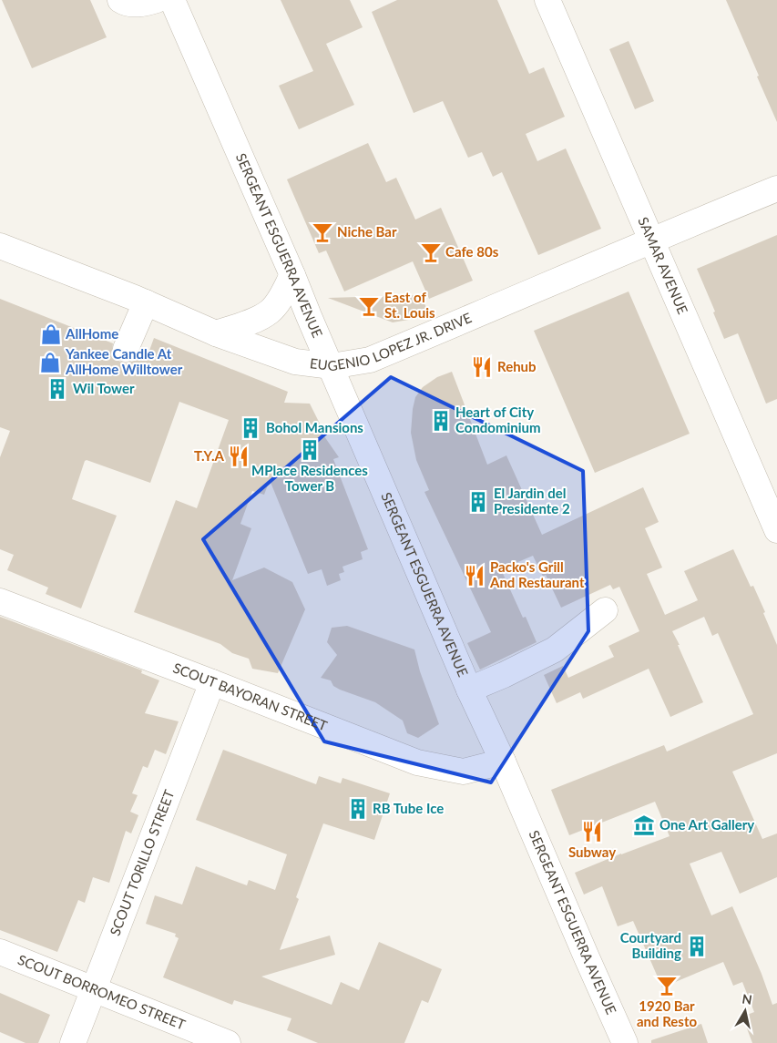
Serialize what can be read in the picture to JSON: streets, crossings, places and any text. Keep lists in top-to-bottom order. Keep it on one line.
{"streets":{"street":["SERGEANT ESGUERRA AVENUE","SAMAR AVENUE","EUGENIO LOPEZ JR. DRIVE","SCOUT BAYORAN STREET","SCOUT TORILLO STREET","SCOUT BORROMEO STREET"]},"crossings":[["SERGEANT ESGUERRA AVENUE","EUGENIO LOPEZ JR. DRIVE"],["SERGEANT ESGUERRA AVENUE","SCOUT BAYORAN STREET"],["SAMAR AVENUE","EUGENIO LOPEZ JR. DRIVE"],["SCOUT BAYORAN STREET","SCOUT TORILLO STREET"],["SCOUT TORILLO STREET","SCOUT BORROMEO STREET"]],"places":{"bar":["Niche Bar","Cafe 80s","East of St. Louis","1920 Bar and Resto"],"shop":["AllHome","Yankee Candle At AllHome Willtower"],"restaurant":["Rehub","T.Y.A","Packo's Grill And Restaurant","Subway"],"building":["Wil Tower","Heart of City Condominium","Bohol Mansions","MPlace Residences Tower B","El Jardin del Presidente 2","RB Tube Ice","Courtyard Building"],"museum":["One Art Gallery"]},"north":"top"}
